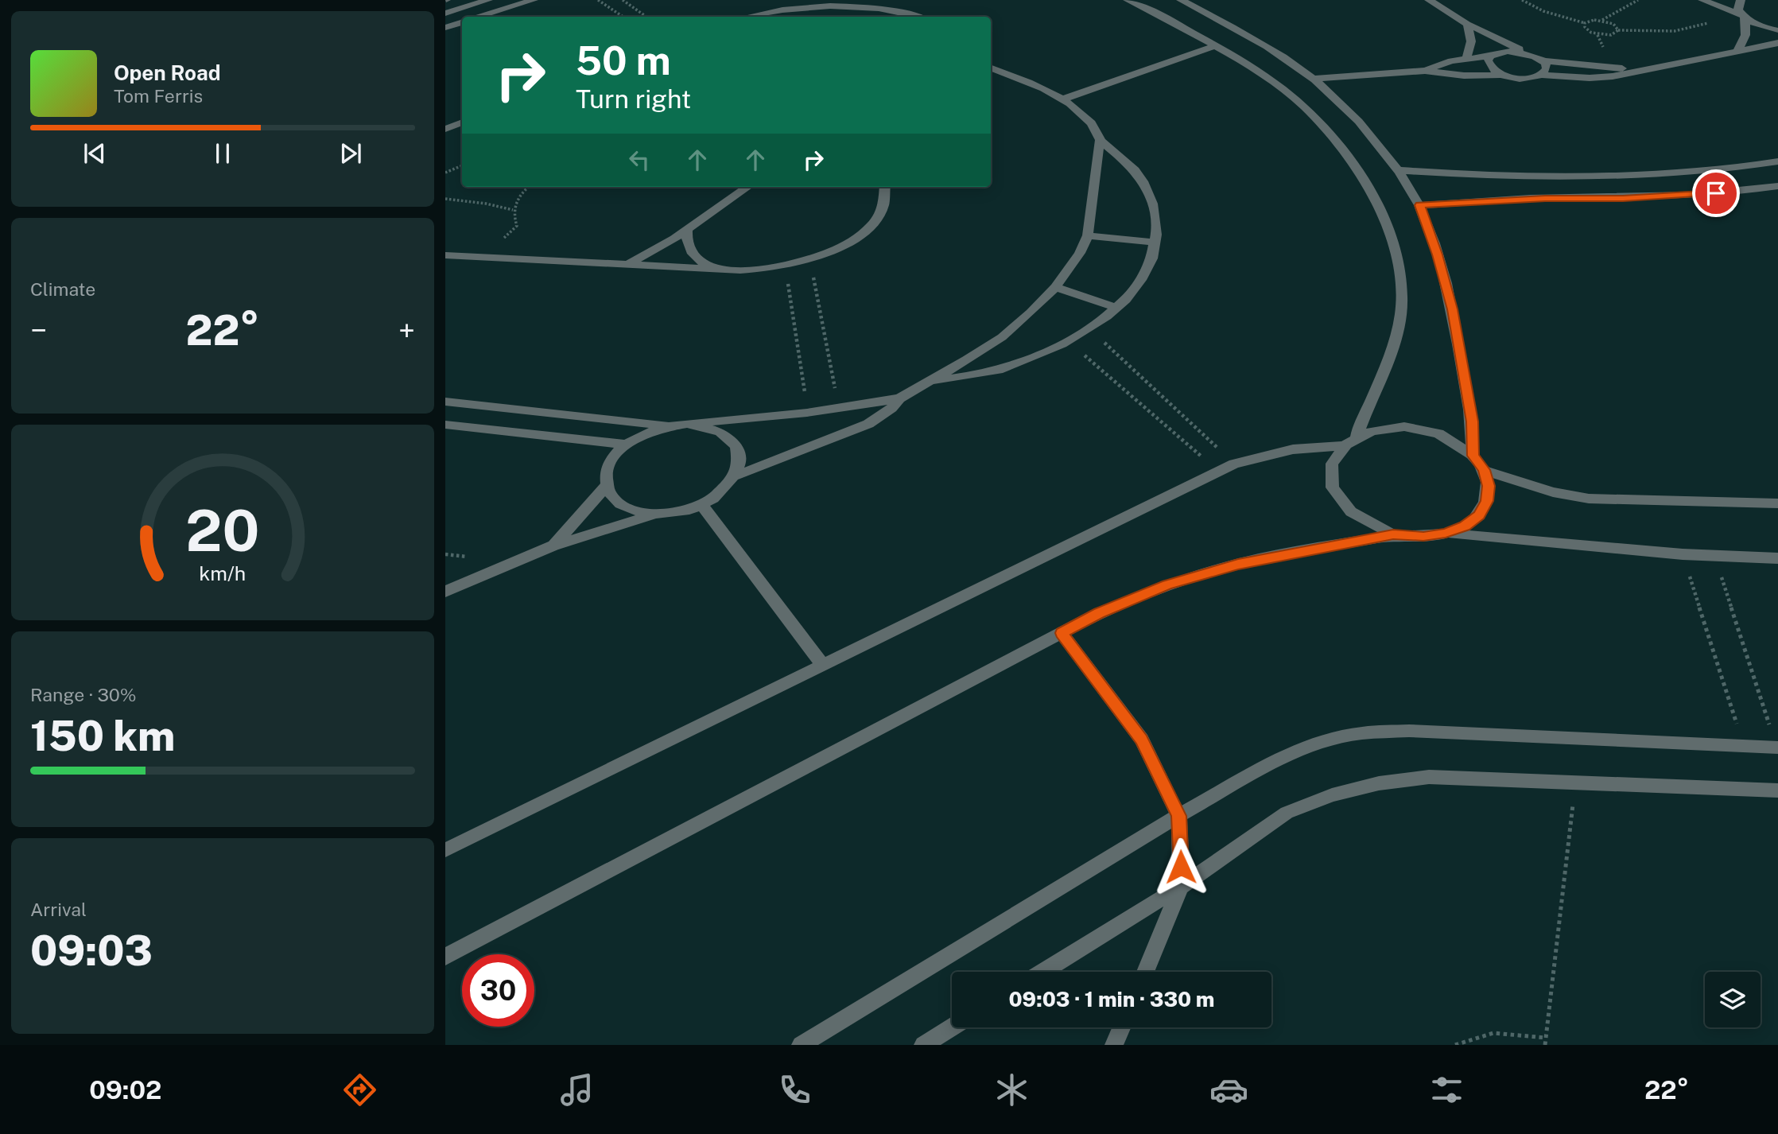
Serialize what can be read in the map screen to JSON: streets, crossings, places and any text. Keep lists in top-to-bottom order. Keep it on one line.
{"page":{"turn":["50 m","Turn right"],"song":["Open Road","Tom Ferris"],"tile":["Climate",["Range · 30%","150 km"],["Arrival","09:03"]],"heat":["−","22°","+"],"limit":"30","trip":"09:03 · 1 min · 330 m","tabs":["09:02","22°"],"gauge":["20","km/h"]}}
